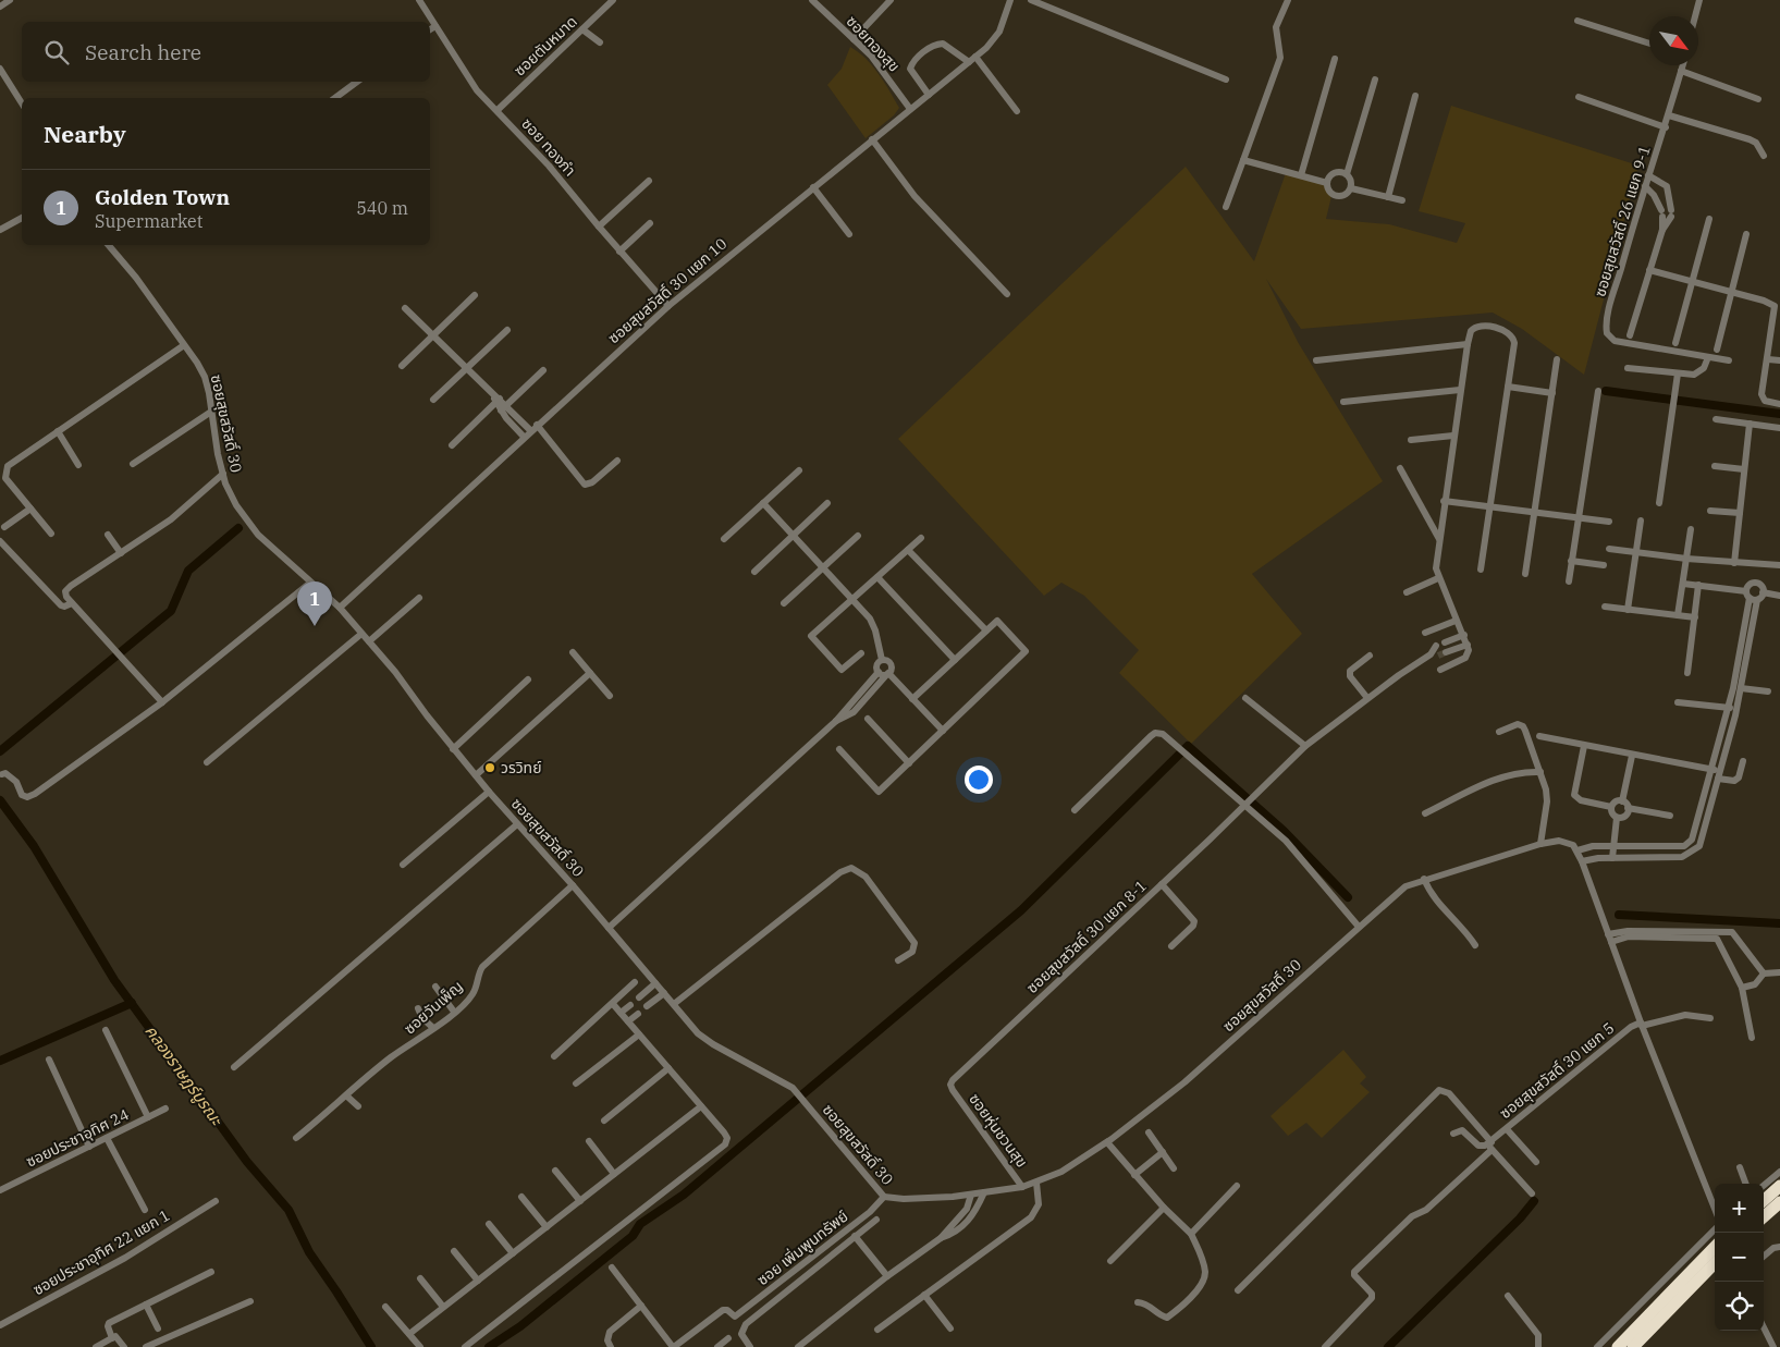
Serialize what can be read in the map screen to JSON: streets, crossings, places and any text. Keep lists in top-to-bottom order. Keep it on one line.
{"streets":{"street":["ซอยทองสุข","ซอยตันหมาด","ซอย ทองภํา","ซอยสุขสวัสดิ์ 26 แยก 9-1","ซอยสุขสวัสดิ์ 30 แยก 10","ซอยสุขสวัสดิ์ 30","ซอยสุขสวัสดิ์ 30 แยก 8-1","ซอยวันเพ็ญ","ซอยสุขสวัสดิ์ 30 แยก 5","ซอยหุ่นชวนสุข","ซอยประชาอุทิศ 24","ซอย เพิ่มพูนทรัพย์","ซอยประชาอุทิศ 22 แยก 1"]},"crossings":[["ซอยทองสุข","ซอยสุขสวัสดิ์ 30 แยก 10"],["ซอยตันหมาด","ซอย ทองภํา"],["ซอย ทองภํา","ซอยสุขสวัสดิ์ 30 แยก 10"],["ซอยสุขสวัสดิ์ 30 แยก 10","ซอยสุขสวัสดิ์ 30"],["ซอยสุขสวัสดิ์ 30","ซอยวันเพ็ญ"],["ซอยสุขสวัสดิ์ 30","ซอยหุ่นชวนสุข"],["ซอยสุขสวัสดิ์ 30","ซอย เพิ่มพูนทรัพย์"],["ซอยสุขสวัสดิ์ 30 แยก 8-1","ซอยหุ่นชวนสุข"]],"water":["คลองราษฎร์บูรณะ"],"places":["วรวิทย์"],"north":"bottom right","page":{"search":"Search here","heading":"Nearby","list":[{"mark":"1","name":"Golden Town","note":"Supermarket","value":"540 m"}],"pins":"1","map_buttons":["+","−"]}}
